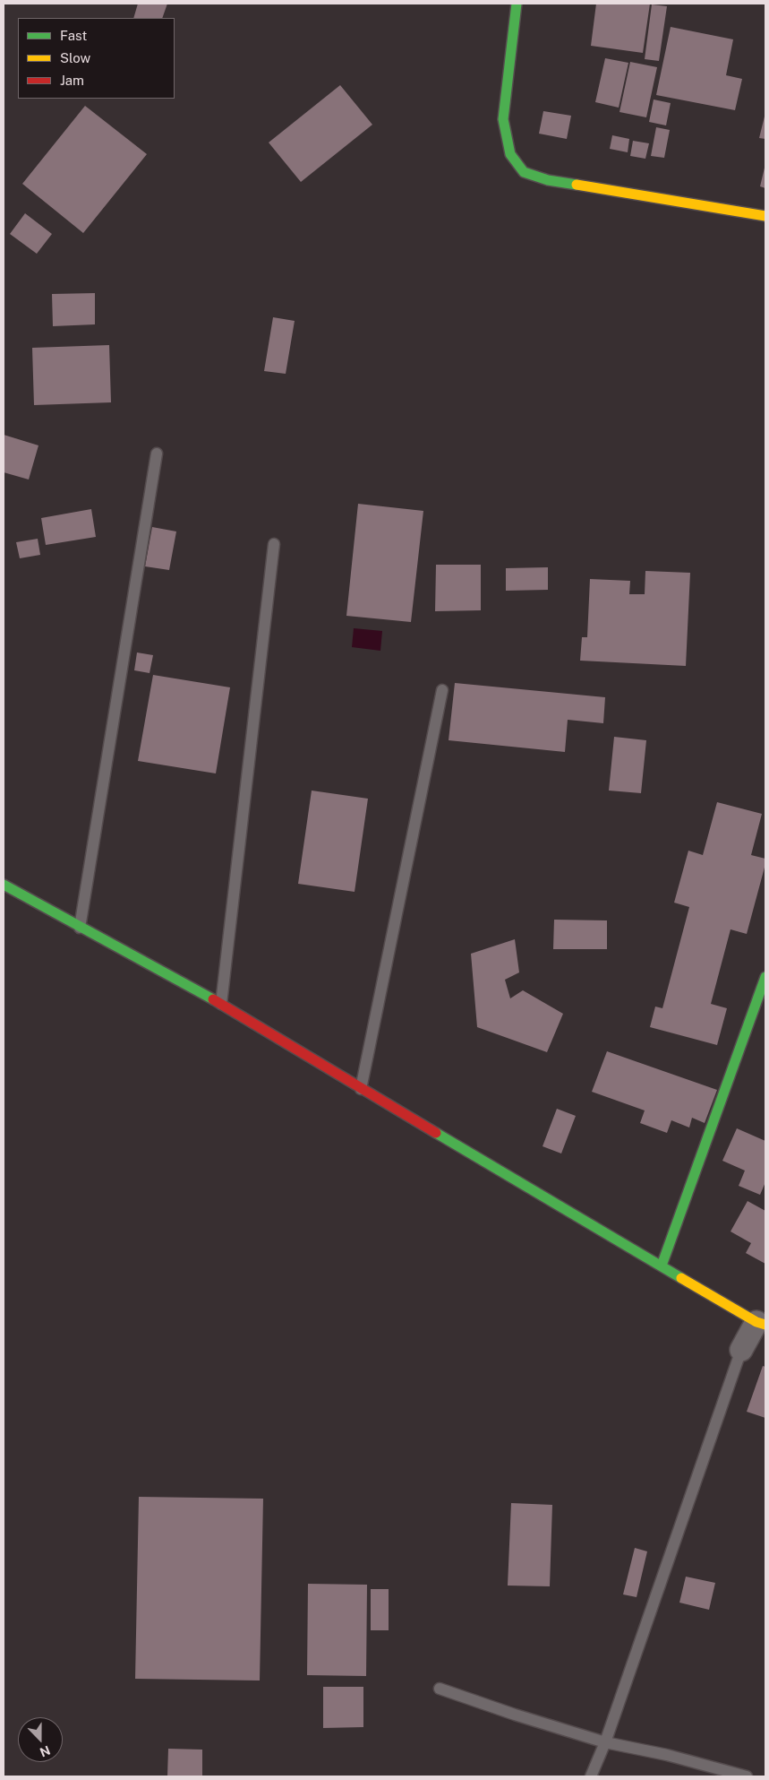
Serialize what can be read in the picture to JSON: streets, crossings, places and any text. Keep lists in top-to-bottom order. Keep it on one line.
{"legend":["Fast","Slow","Jam"],"north":"bottom"}
